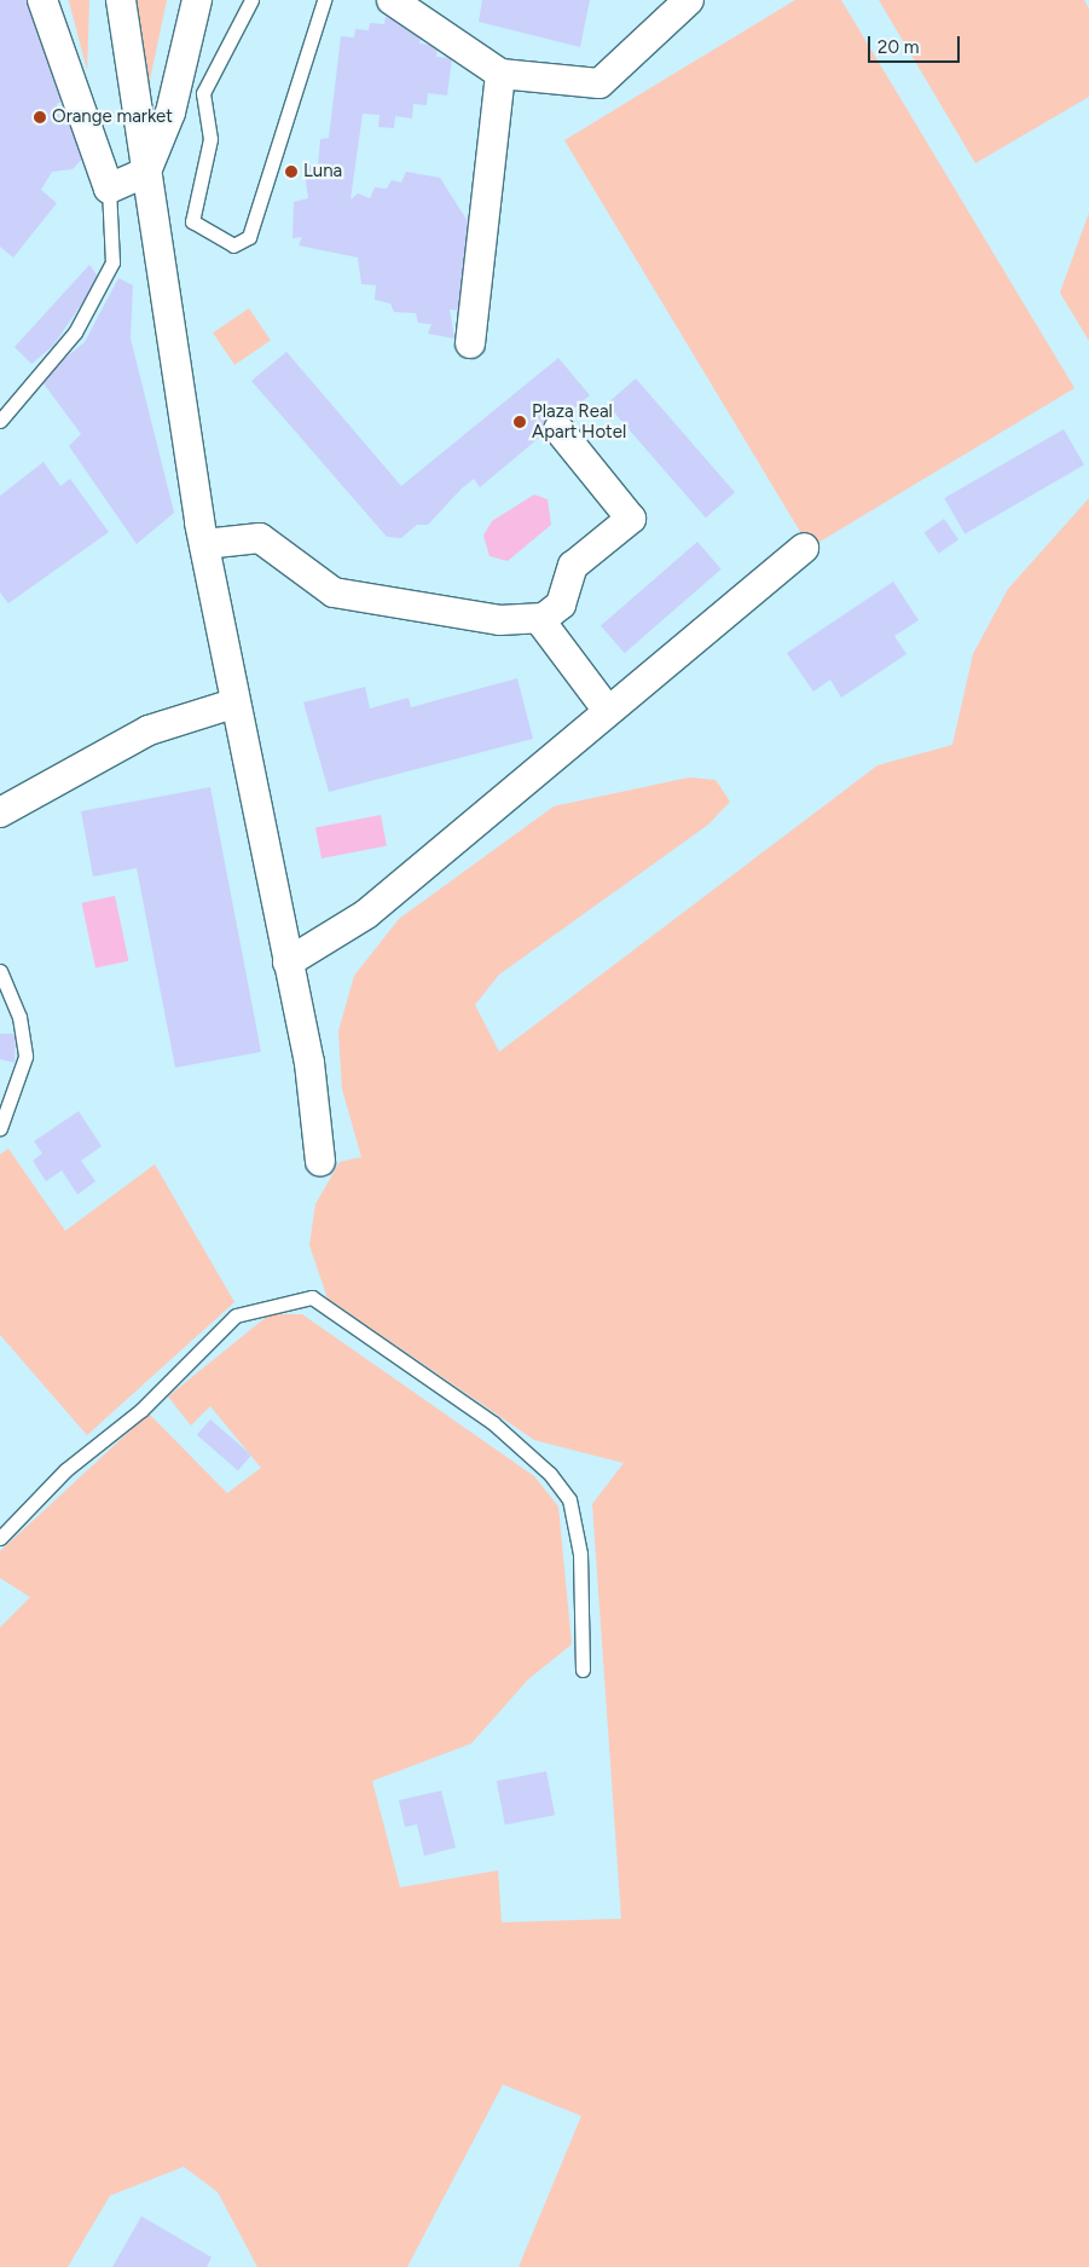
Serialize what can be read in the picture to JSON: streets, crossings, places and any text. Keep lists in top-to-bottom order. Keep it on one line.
{"places":["Orange market","Luna","Plaza Real Apart Hotel"],"scale_bar":"20 m"}
